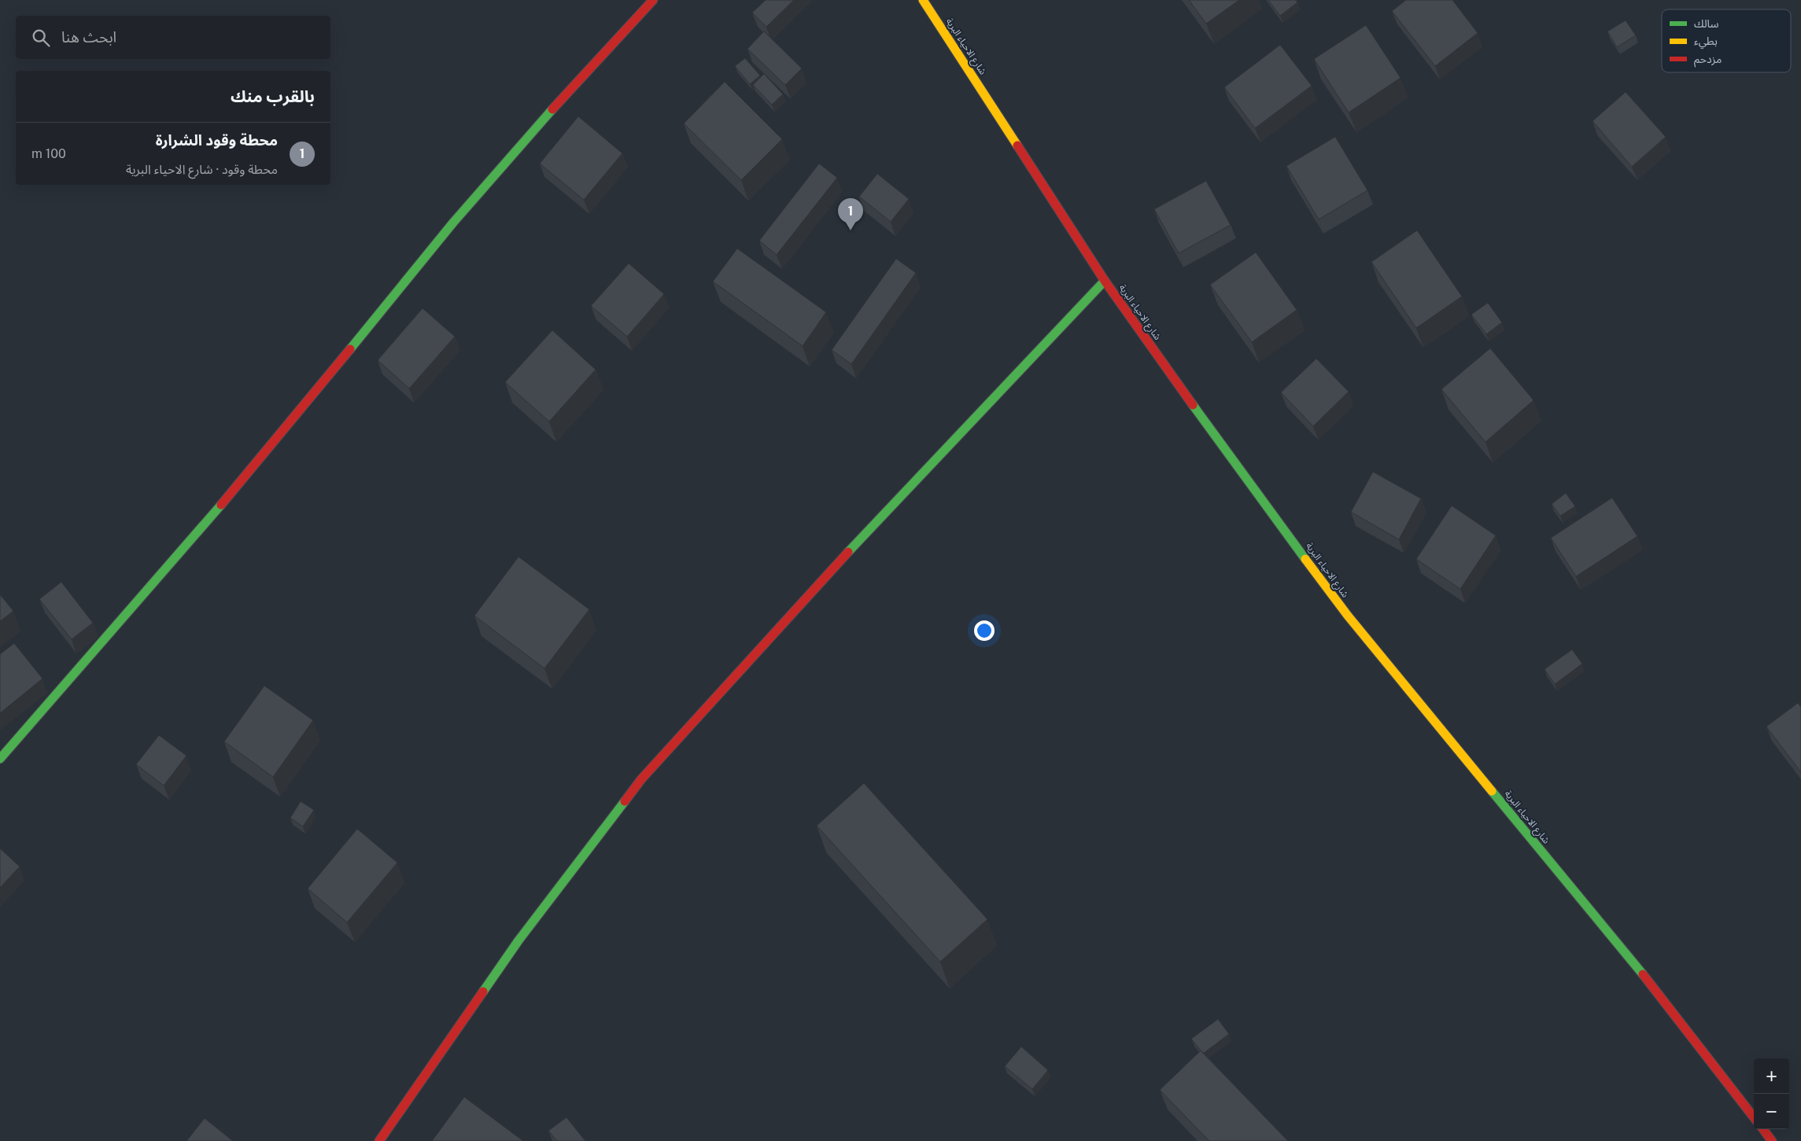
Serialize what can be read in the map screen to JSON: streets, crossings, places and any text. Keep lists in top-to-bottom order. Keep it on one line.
{"streets":{"street":["شارع الاحياء البرية"]},"legend":["سالك","بطيء","مزدحم"],"page":{"search":"ابحث هنا","heading":"بالقرب منك","list":[{"mark":"1","name":"محطة وقود الشرارة","note":"محطة وقود · شارع الاحياء البرية","value":"100 m"}],"pins":"1","map_buttons":["+","−"]}}
